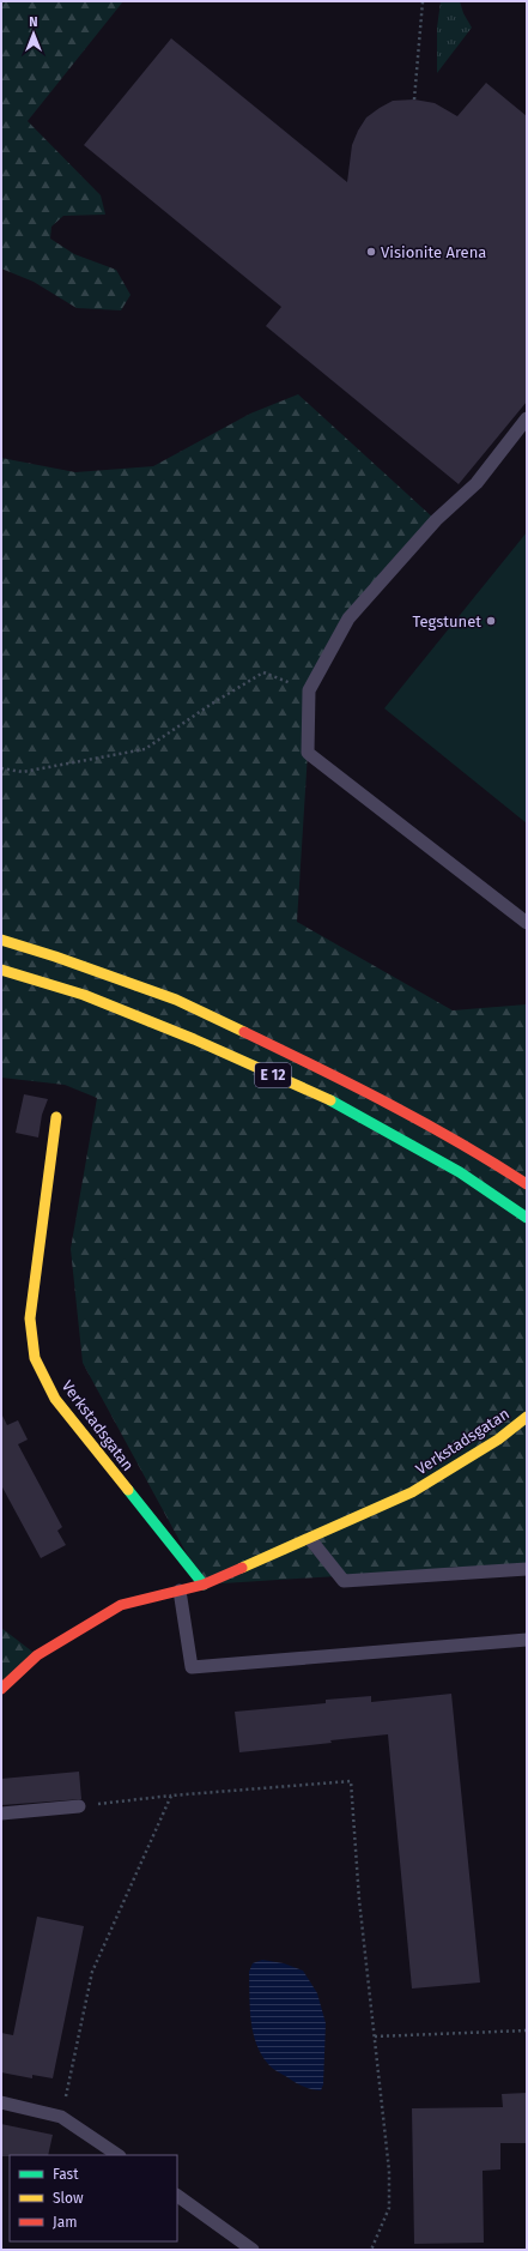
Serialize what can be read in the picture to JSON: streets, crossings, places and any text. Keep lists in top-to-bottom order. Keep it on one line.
{"streets":{"main road":["E 12","Verkstadsgatan"]},"places":["Visionite Arena","Tegstunet"],"legend":["Fast","Slow","Jam"],"north":"top"}
